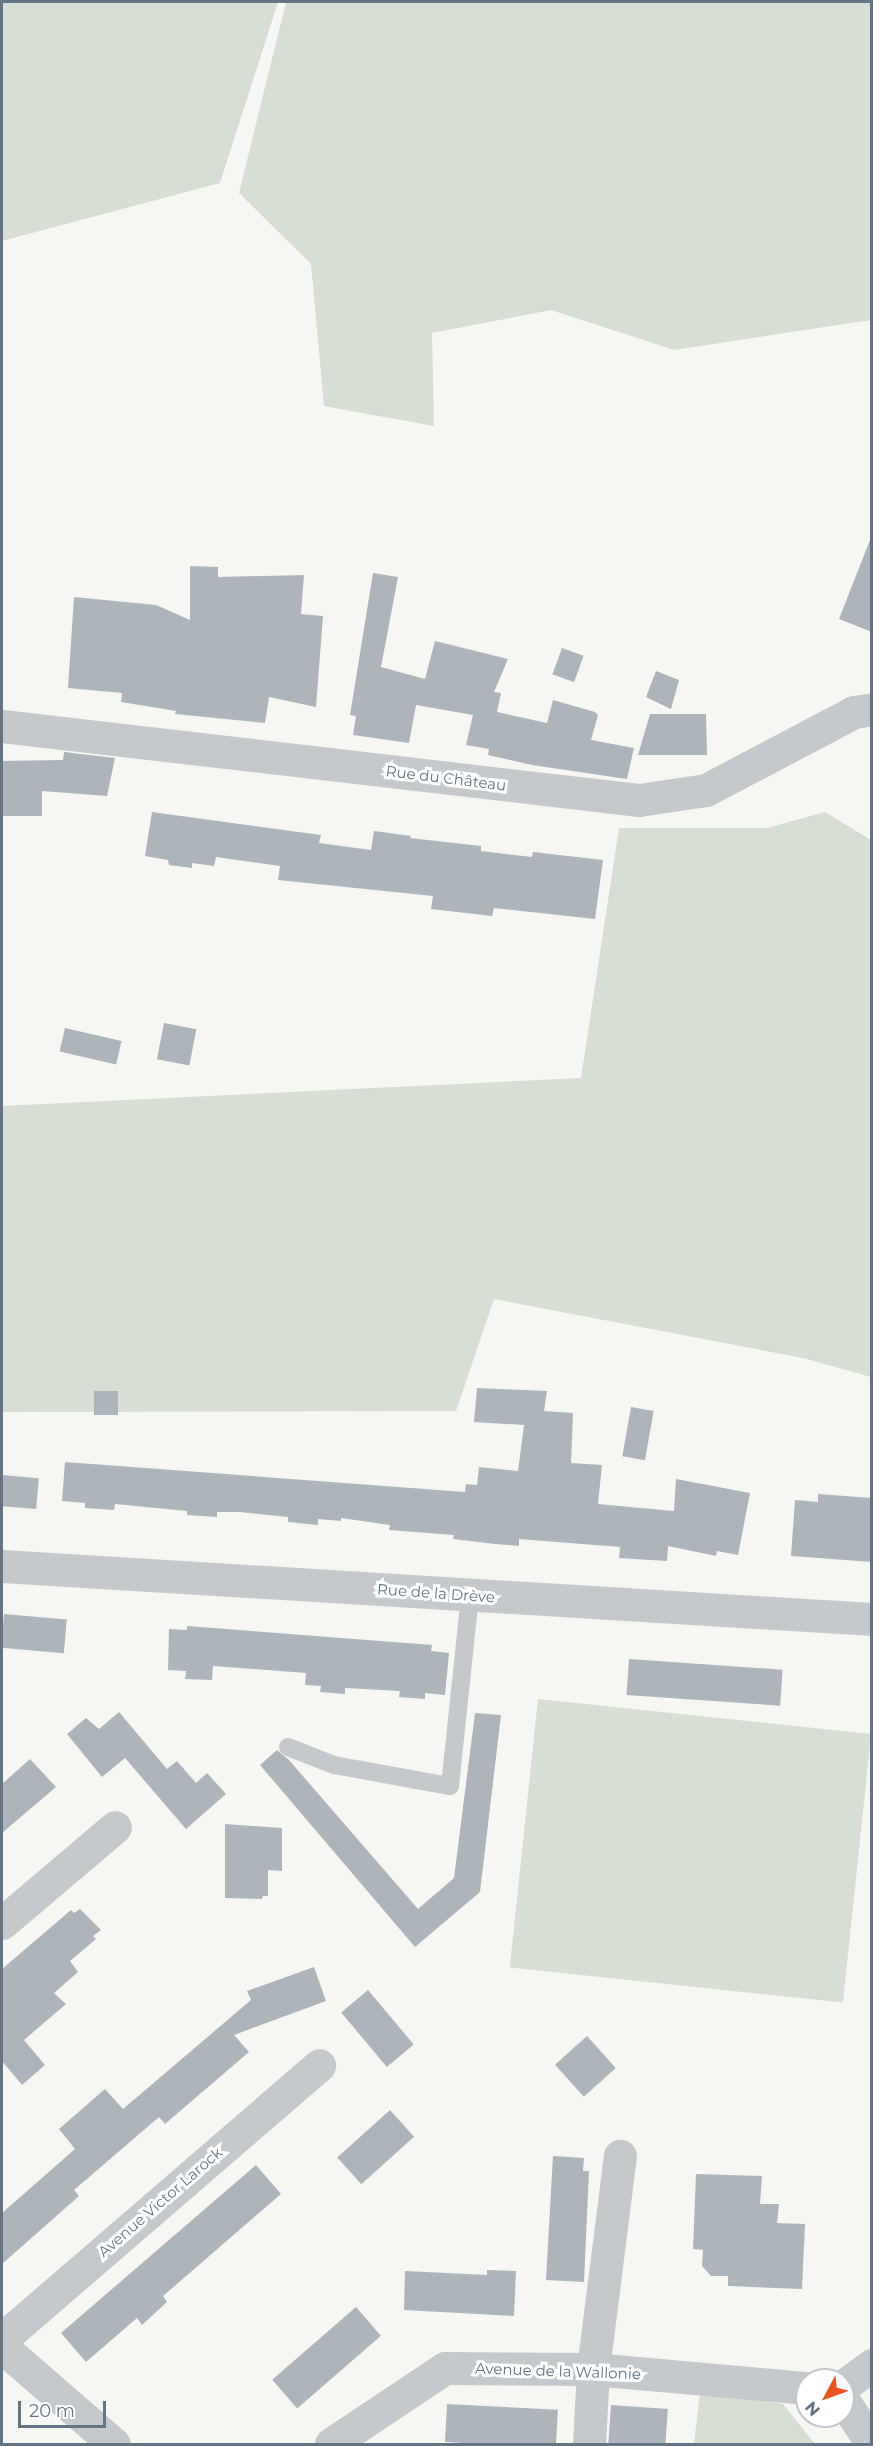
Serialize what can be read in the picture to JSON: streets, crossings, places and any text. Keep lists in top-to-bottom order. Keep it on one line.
{"streets":{"street":["Rue du Château","Rue de la Drève","Avenue Victor Larock","Avenue de la Wallonie"]},"scale_bar":"20 m","north":"bottom left"}
